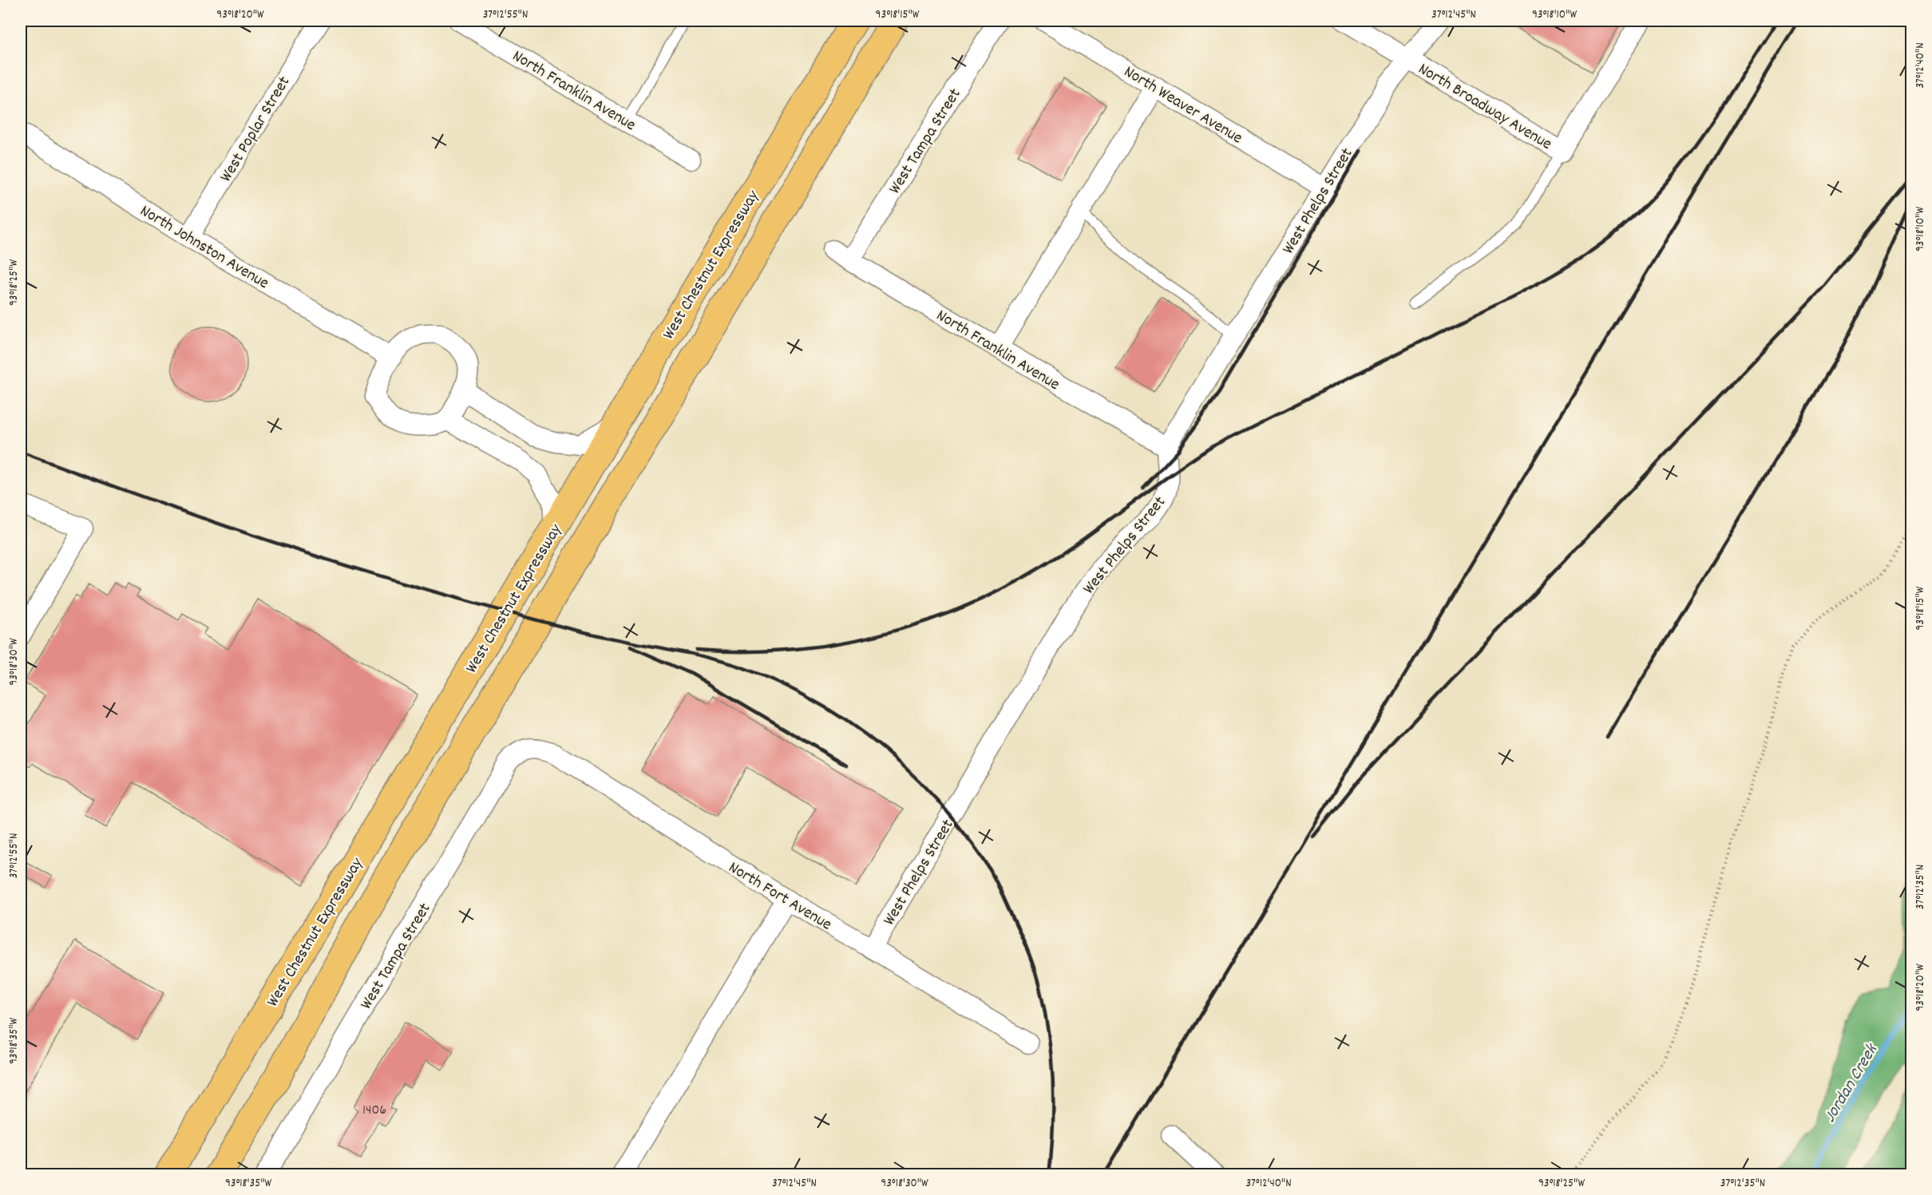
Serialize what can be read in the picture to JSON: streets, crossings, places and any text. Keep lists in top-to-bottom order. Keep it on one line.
{"streets":{"main road":["West Chestnut Expressway"],"street":["North Franklin Avenue","North Weaver Avenue","North Broadway Avenue","West Poplar Street","West Tampa Street","West Phelps Street","North Johnston Avenue","North Fort Avenue"]},"crossings":[["North Franklin Avenue","West Tampa Street"],["North Franklin Avenue","West Phelps Street"],["North Weaver Avenue","West Phelps Street"],["North Broadway Avenue","West Phelps Street"],["West Poplar Street","North Johnston Avenue"],["West Tampa Street","North Fort Avenue"],["West Phelps Street","North Fort Avenue"]],"water":["Jordan Creek"],"house_numbers":["1406"],"coordinates":["93°18'20\"W","37°12'55\"N","93°18'15\"W","37°12'45\"N","93°18'10\"W","37°12'40\"N","93°18'25\"W","93°18'30\"W","37°12'35\"N","93°18'35\"W"]}
